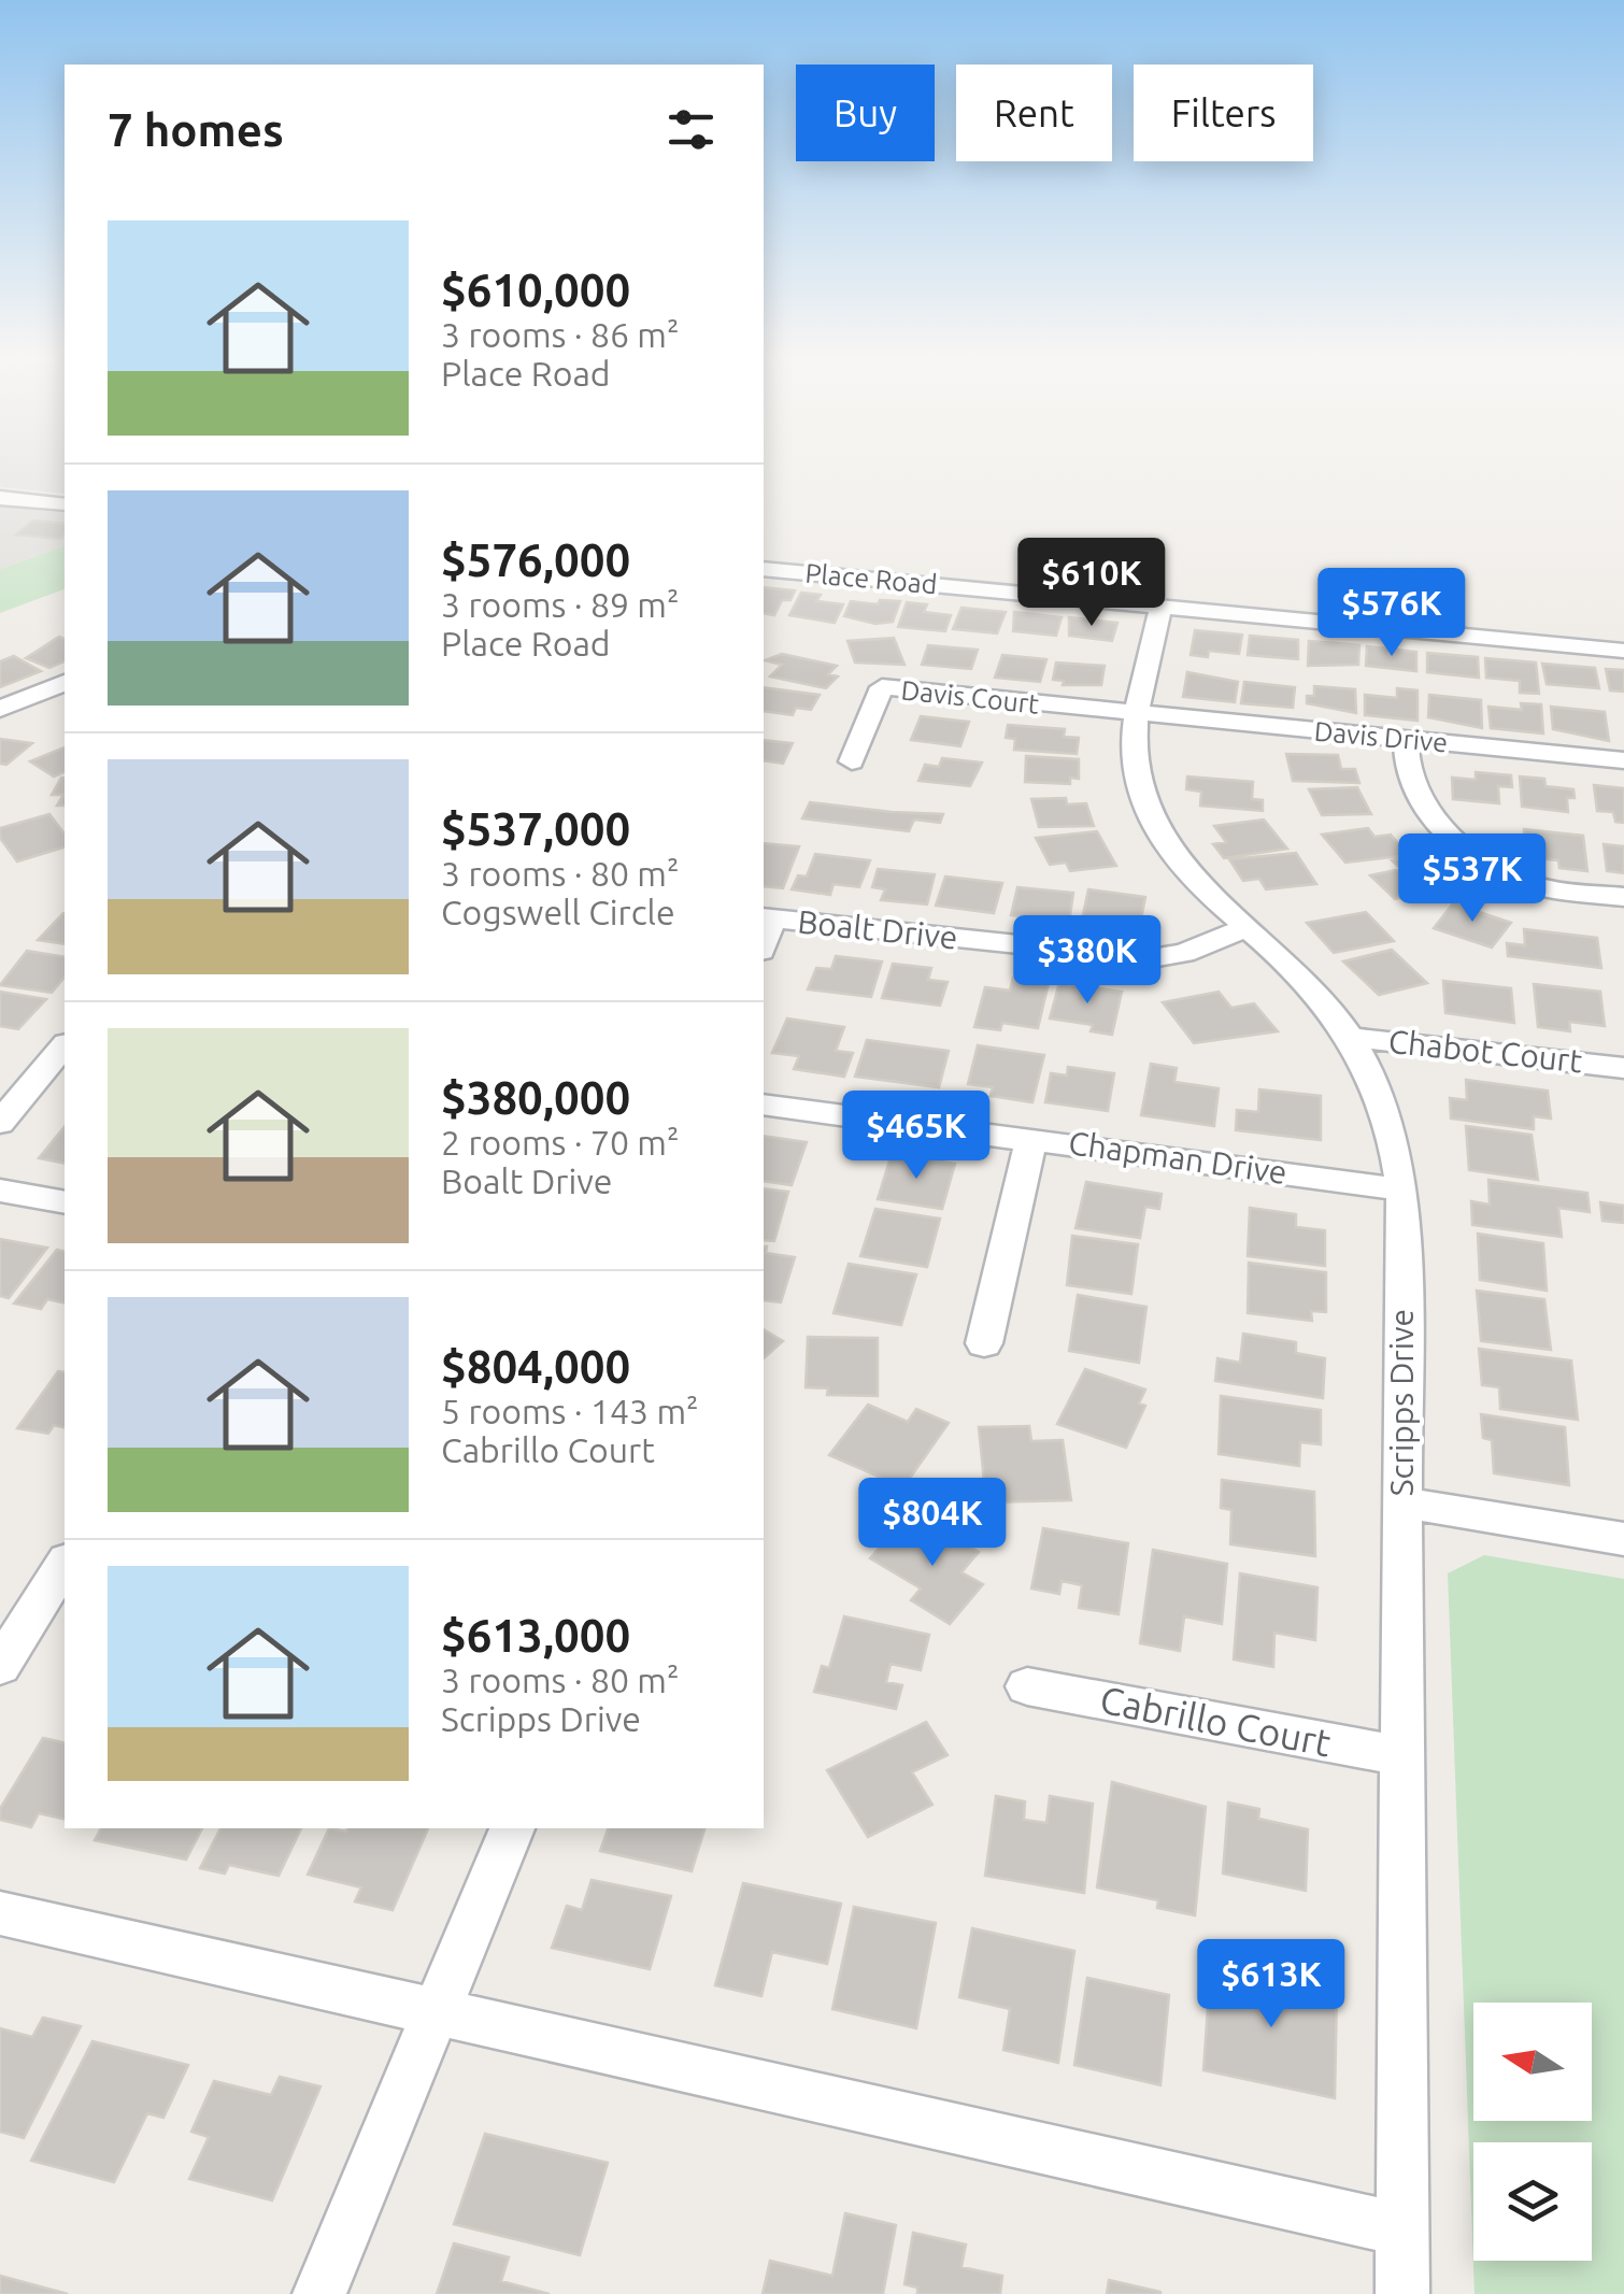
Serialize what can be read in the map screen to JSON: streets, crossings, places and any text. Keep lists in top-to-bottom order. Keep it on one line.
{"streets":{"street":["Place Road","Davis Court","Davis Drive","Boalt Drive","Chabot Court","Chapman Drive","Scripps Drive","Cabrillo Court"]},"crossings":[["Place Road","Scripps Drive"],["Davis Court","Davis Drive"],["Davis Court","Scripps Drive"],["Davis Drive","Scripps Drive"],["Boalt Drive","Scripps Drive"],["Chabot Court","Scripps Drive"],["Chapman Drive","Scripps Drive"],["Scripps Drive","Cabrillo Court"]],"north":"left","page":{"chip":["Buy","Rent","Filters"],"heading":"7 homes","list":[{"name":"$610,000","note":"3 rooms · 86 m² · Place Road"},{"name":"$576,000","note":"3 rooms · 89 m² · Place Road"},{"name":"$537,000","note":"3 rooms · 80 m² · Cogswell Circle"},{"name":"$380,000","note":"2 rooms · 70 m² · Boalt Drive"},{"name":"$804,000","note":"5 rooms · 143 m² · Cabrillo Court"},{"name":"$613,000","note":"3 rooms · 80 m² · Scripps Drive"}],"price":["$610K","$576K","$537K","$380K","$465K","$804K","$613K"]}}
